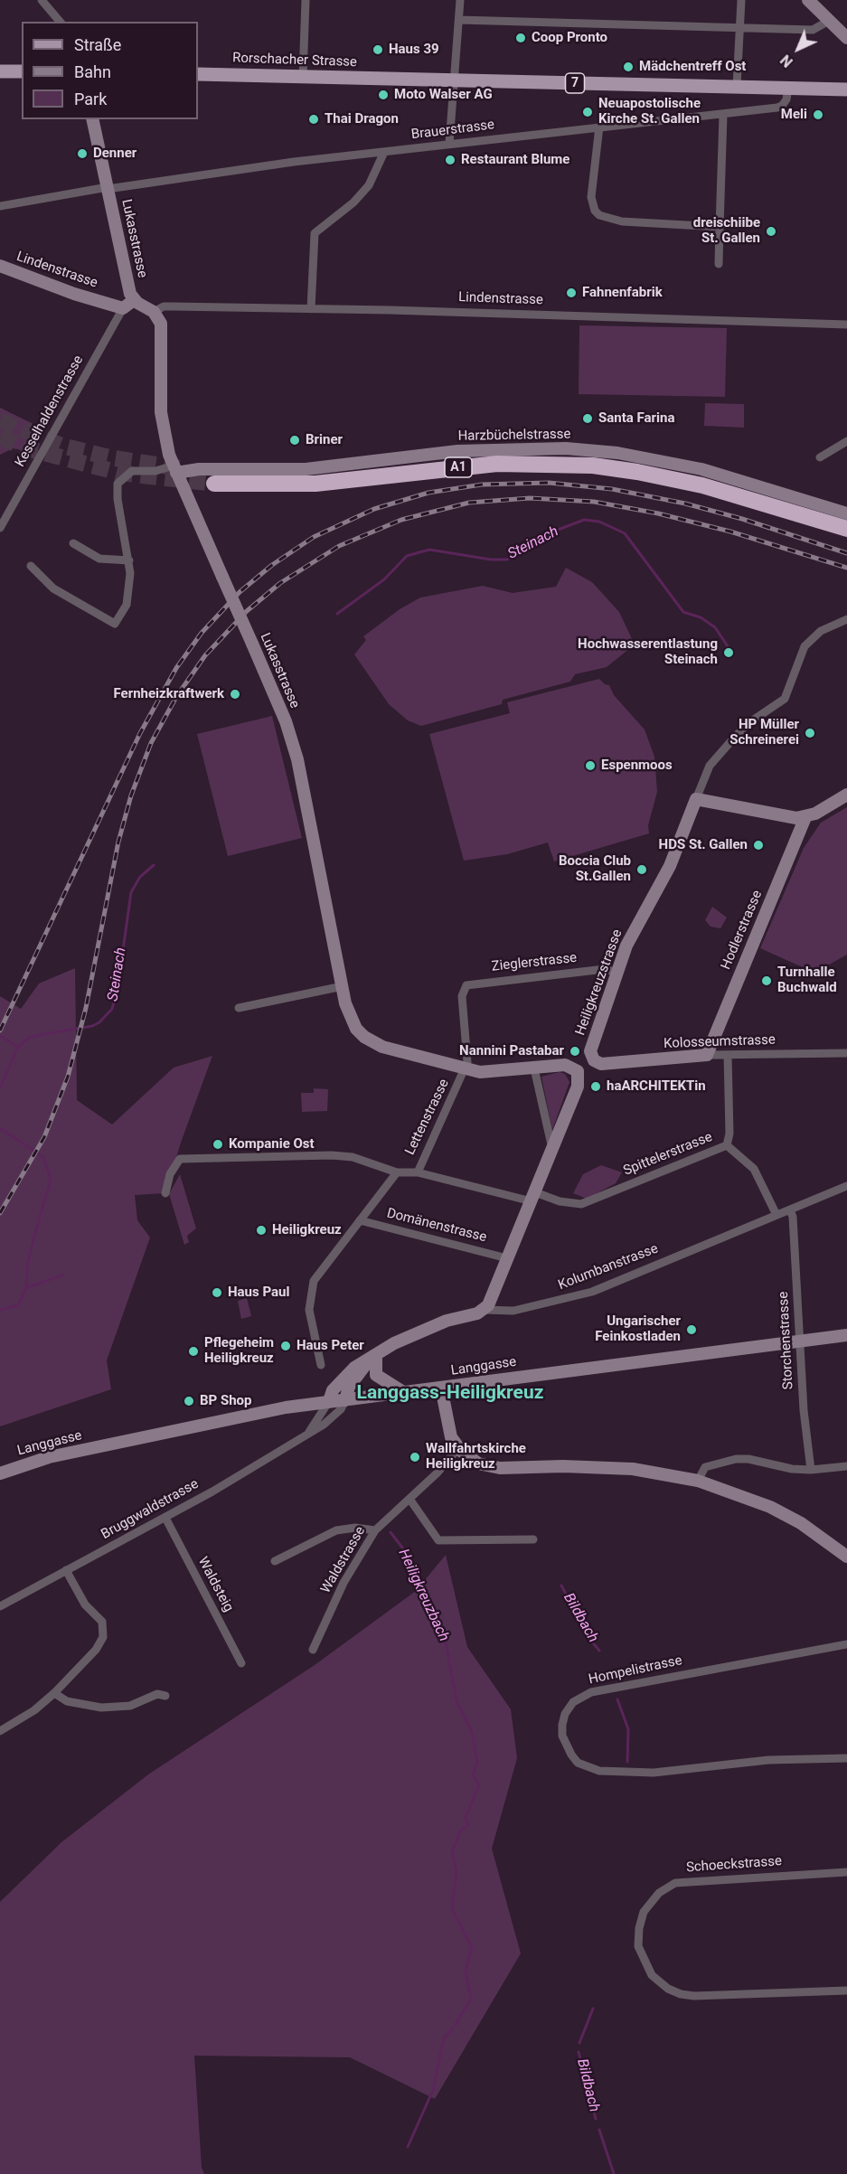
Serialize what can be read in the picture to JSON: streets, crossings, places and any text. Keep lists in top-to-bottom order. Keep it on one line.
{"streets":{"highway":["A1"],"main road":["Rorschacher Strasse","7","Lukasstrasse","Lindenstrasse","Harzbüchelstrasse","Hodlerstrasse","Heiligkreuzstrasse","Kolosseumstrasse","Kolumbanstrasse","Langgasse"],"street":["Brauerstrasse","Kesselhaldenstrasse","Zieglerstrasse","Lettenstrasse","Spittelerstrasse","Domänenstrasse","Storchenstrasse","Bruggwaldstrasse","Waldstrasse","Waldsteig","Hompelistrasse","Schoeckstrasse"]},"crossings":[["Rorschacher Strasse","Brauerstrasse"],["Brauerstrasse","Lukasstrasse"],["Lukasstrasse","Lindenstrasse"],["Lukasstrasse","Kesselhaldenstrasse"],["Lukasstrasse","Harzbüchelstrasse"],["Lukasstrasse","Lettenstrasse"],["Lindenstrasse","Kesselhaldenstrasse"],["Hodlerstrasse","Kolosseumstrasse"],["Zieglerstrasse","Heiligkreuzstrasse"],["Zieglerstrasse","Lettenstrasse"],["Heiligkreuzstrasse","Kolosseumstrasse"],["Kolosseumstrasse","Spittelerstrasse"],["Lettenstrasse","Spittelerstrasse"],["Kolumbanstrasse","Storchenstrasse"],["Kolumbanstrasse","Langgasse"],["Kolumbanstrasse","Bruggwaldstrasse"],["Storchenstrasse","Langgasse"],["Langgasse","Bruggwaldstrasse"],["Bruggwaldstrasse","Waldsteig"]],"districts":["Langgass-Heiligkreuz"],"water":["Steinach","Heiligkreuzbach","Bildbach"],"places":["Coop Pronto","Haus 39","Mädchentreff Ost","Moto Walser AG","Neuapostolische Kirche St. Gallen","Meli","Thai Dragon","Denner","Restaurant Blume","dreischiibe St. Gallen","Fahnenfabrik","Santa Farina","Briner","Hochwasserentlastung Steinach","Fernheizkraftwerk","HP Müller Schreinerei","Espenmoos","HDS St. Gallen","Boccia Club St.Gallen","Turnhalle Buchwald","Nannini Pastabar","haARCHITEKTin","Kompanie Ost","Heiligkreuz","Haus Paul","Ungarischer Feinkostladen","Haus Peter","Pflegeheim Heiligkreuz","BP Shop","Wallfahrtskirche Heiligkreuz"],"legend":["Straße","Bahn","Park"],"north":"bottom left"}
